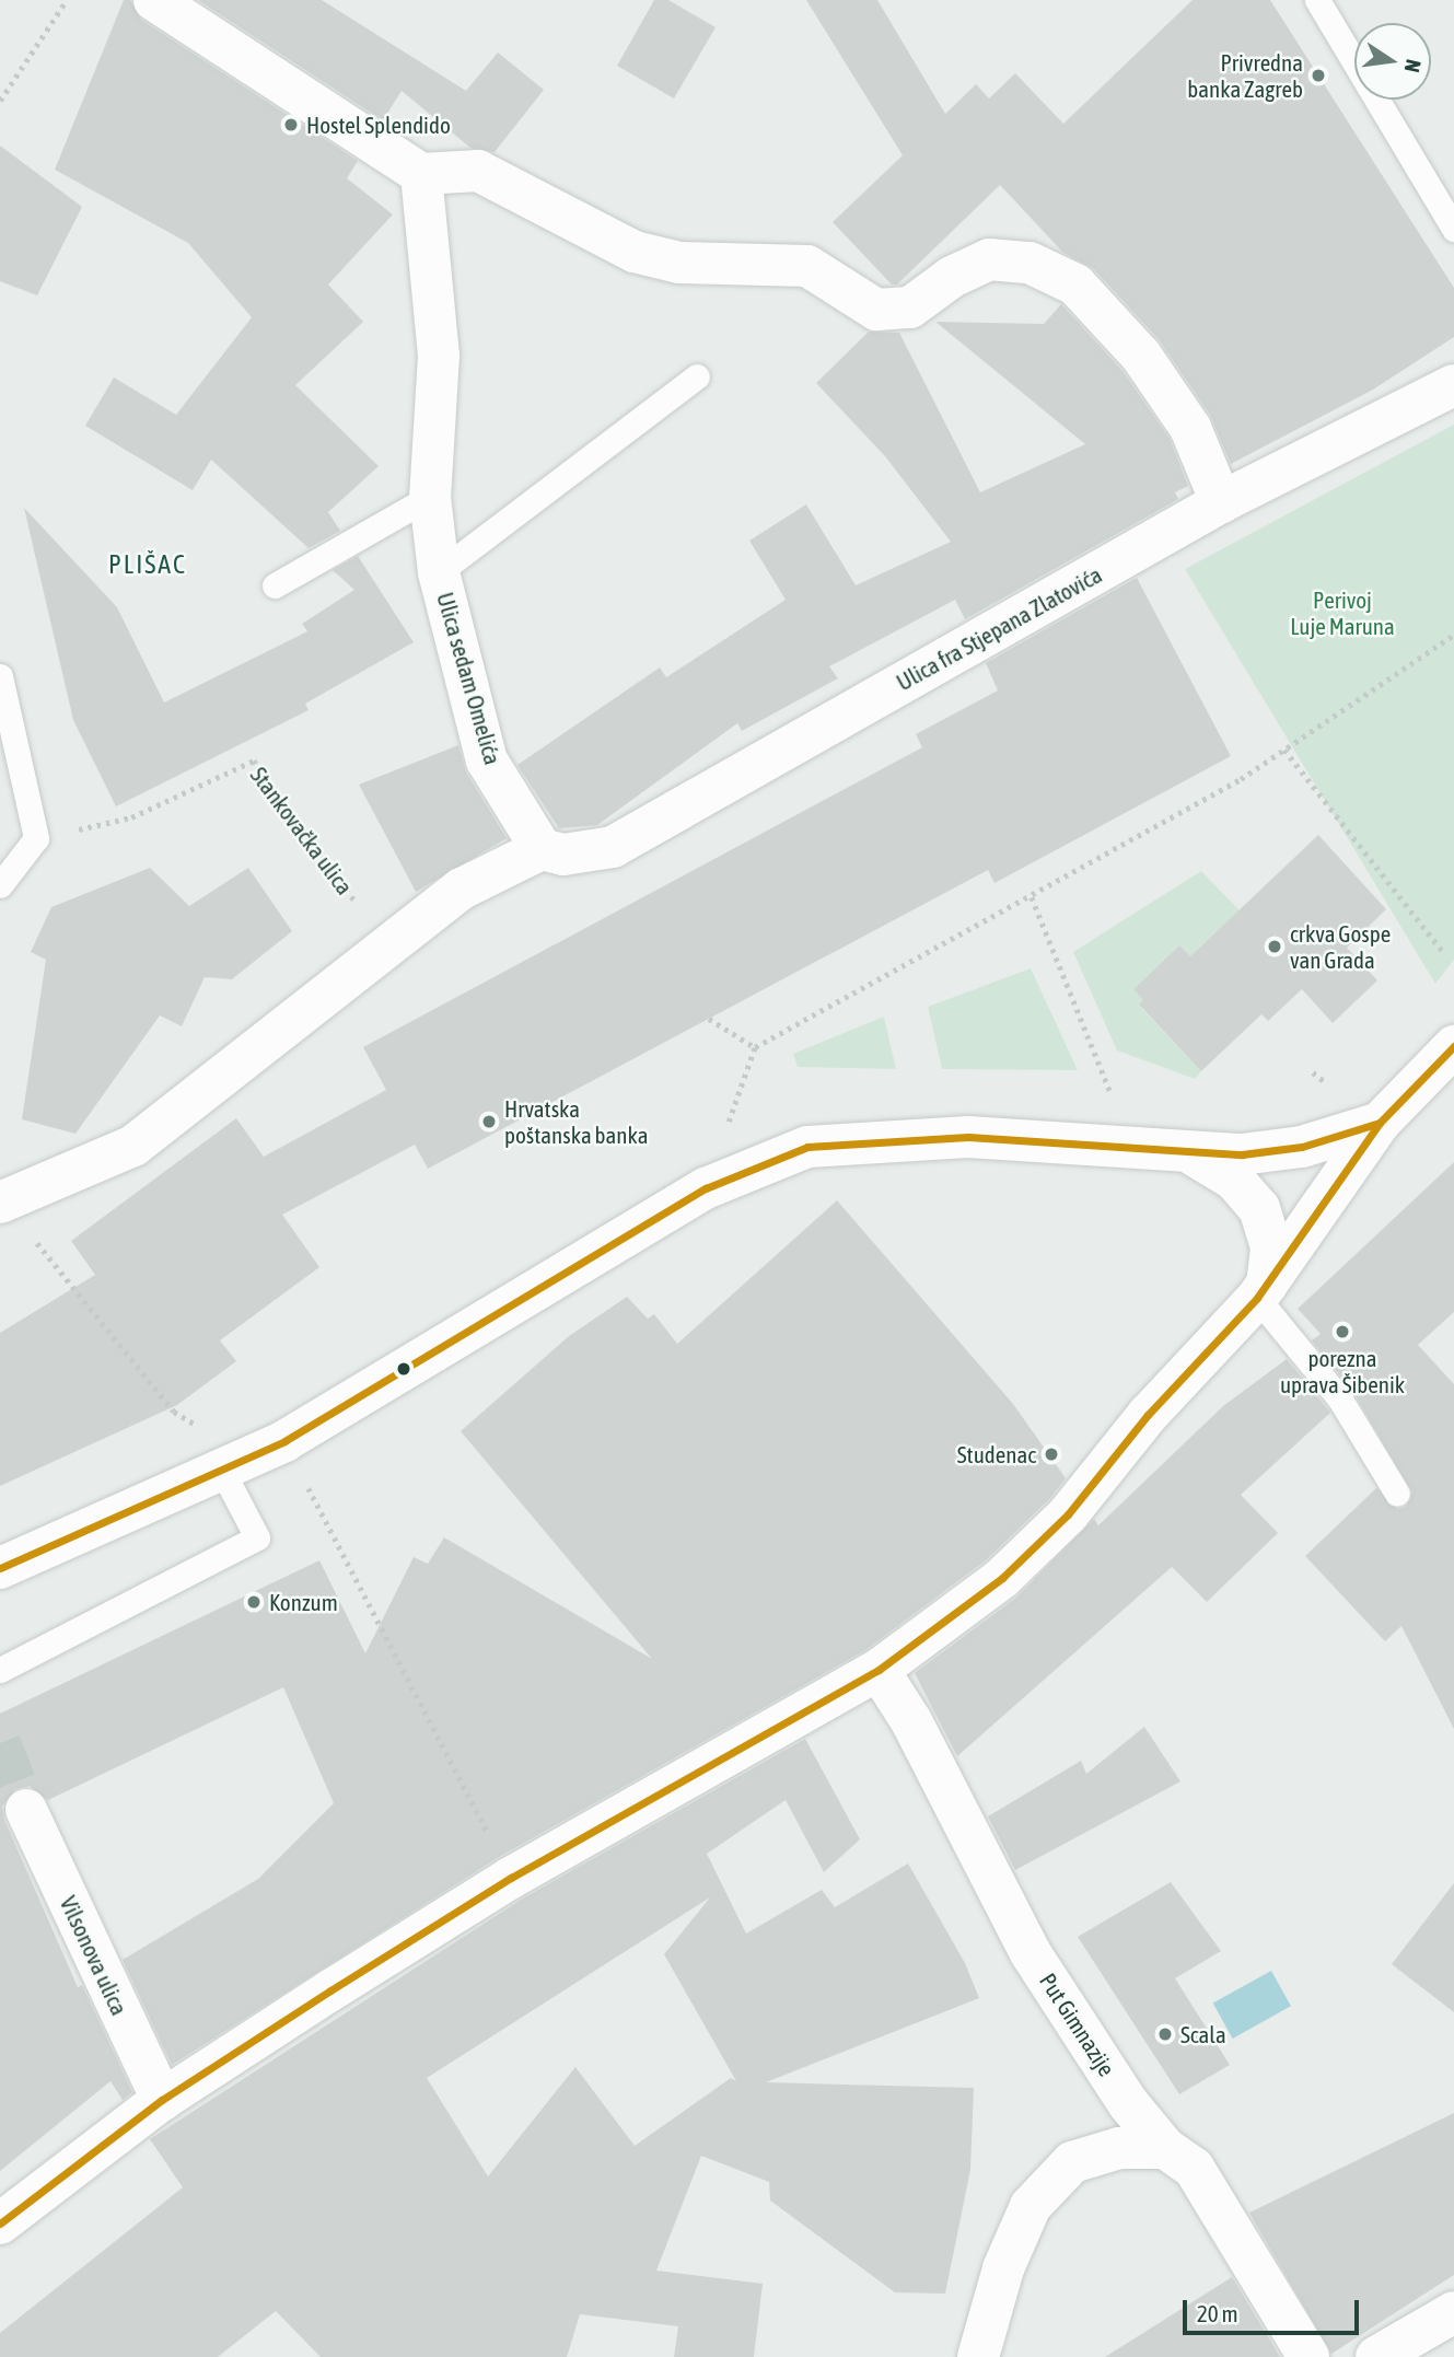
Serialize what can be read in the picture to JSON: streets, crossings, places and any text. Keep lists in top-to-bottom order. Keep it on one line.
{"streets":{"street":["Ulica fra Stjepana Zlatovića","Ulica sedam Omelića","Vilsonova ulica","Put Gimnazije"],"path":["Stankovačka ulica"]},"crossings":[["Ulica fra Stjepana Zlatovića","Ulica sedam Omelića"]],"districts":["PLIŠAC"],"parks":["Perivoj Luje Maruna"],"places":["Privredna banka Zagreb","Hostel Splendido","crkva Gospe van Grada","Hrvatska poštanska banka","porezna uprava Šibenik","Studenac","Konzum","Scala"],"scale_bar":"20 m","north":"right"}
